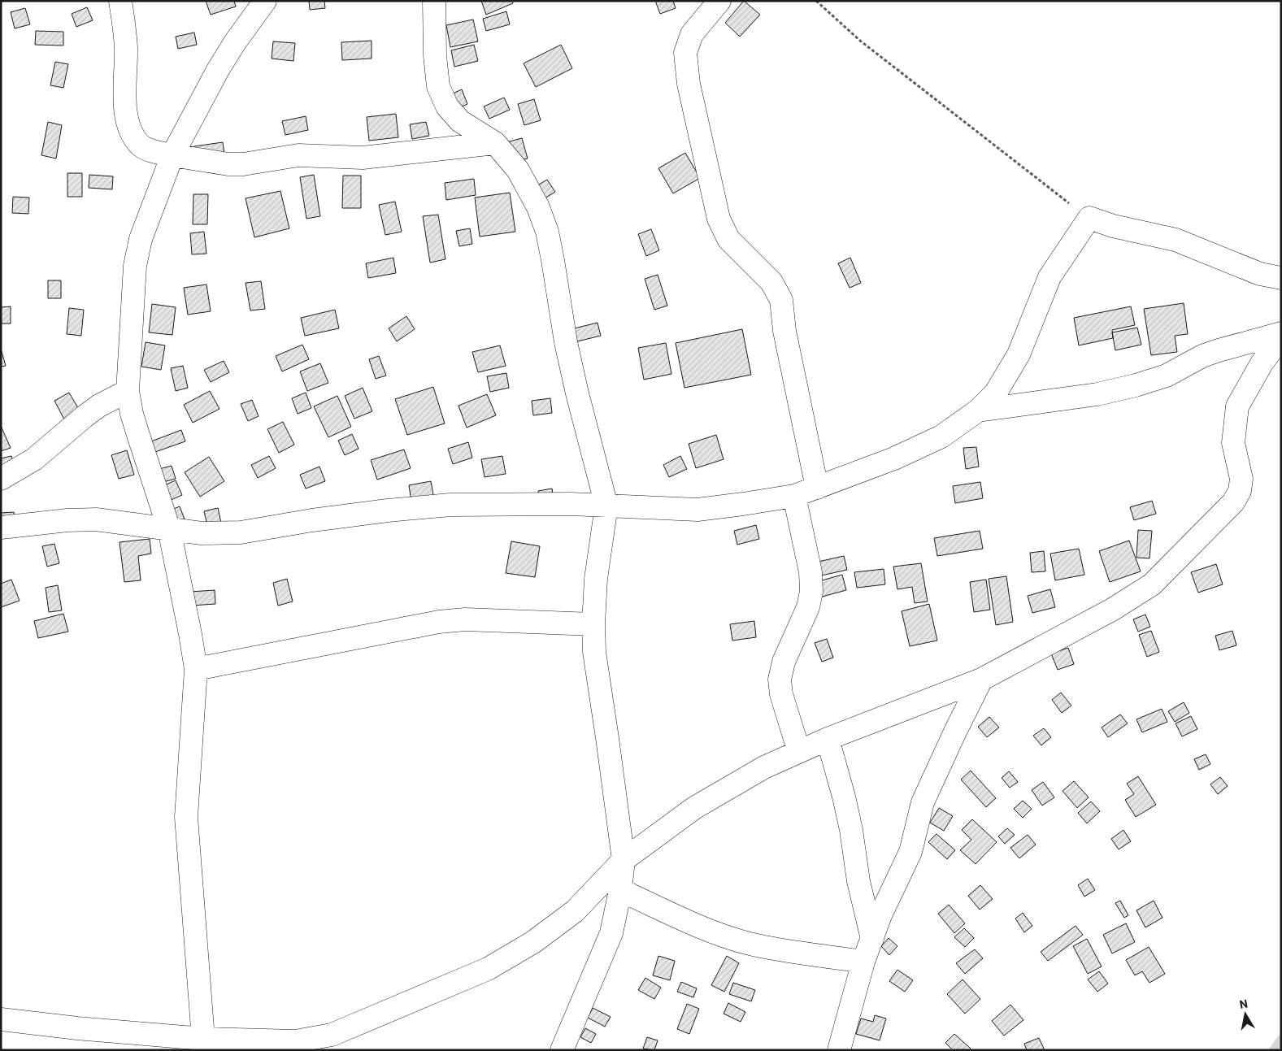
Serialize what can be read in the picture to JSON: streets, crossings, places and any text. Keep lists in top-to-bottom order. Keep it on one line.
{"north":"top"}
